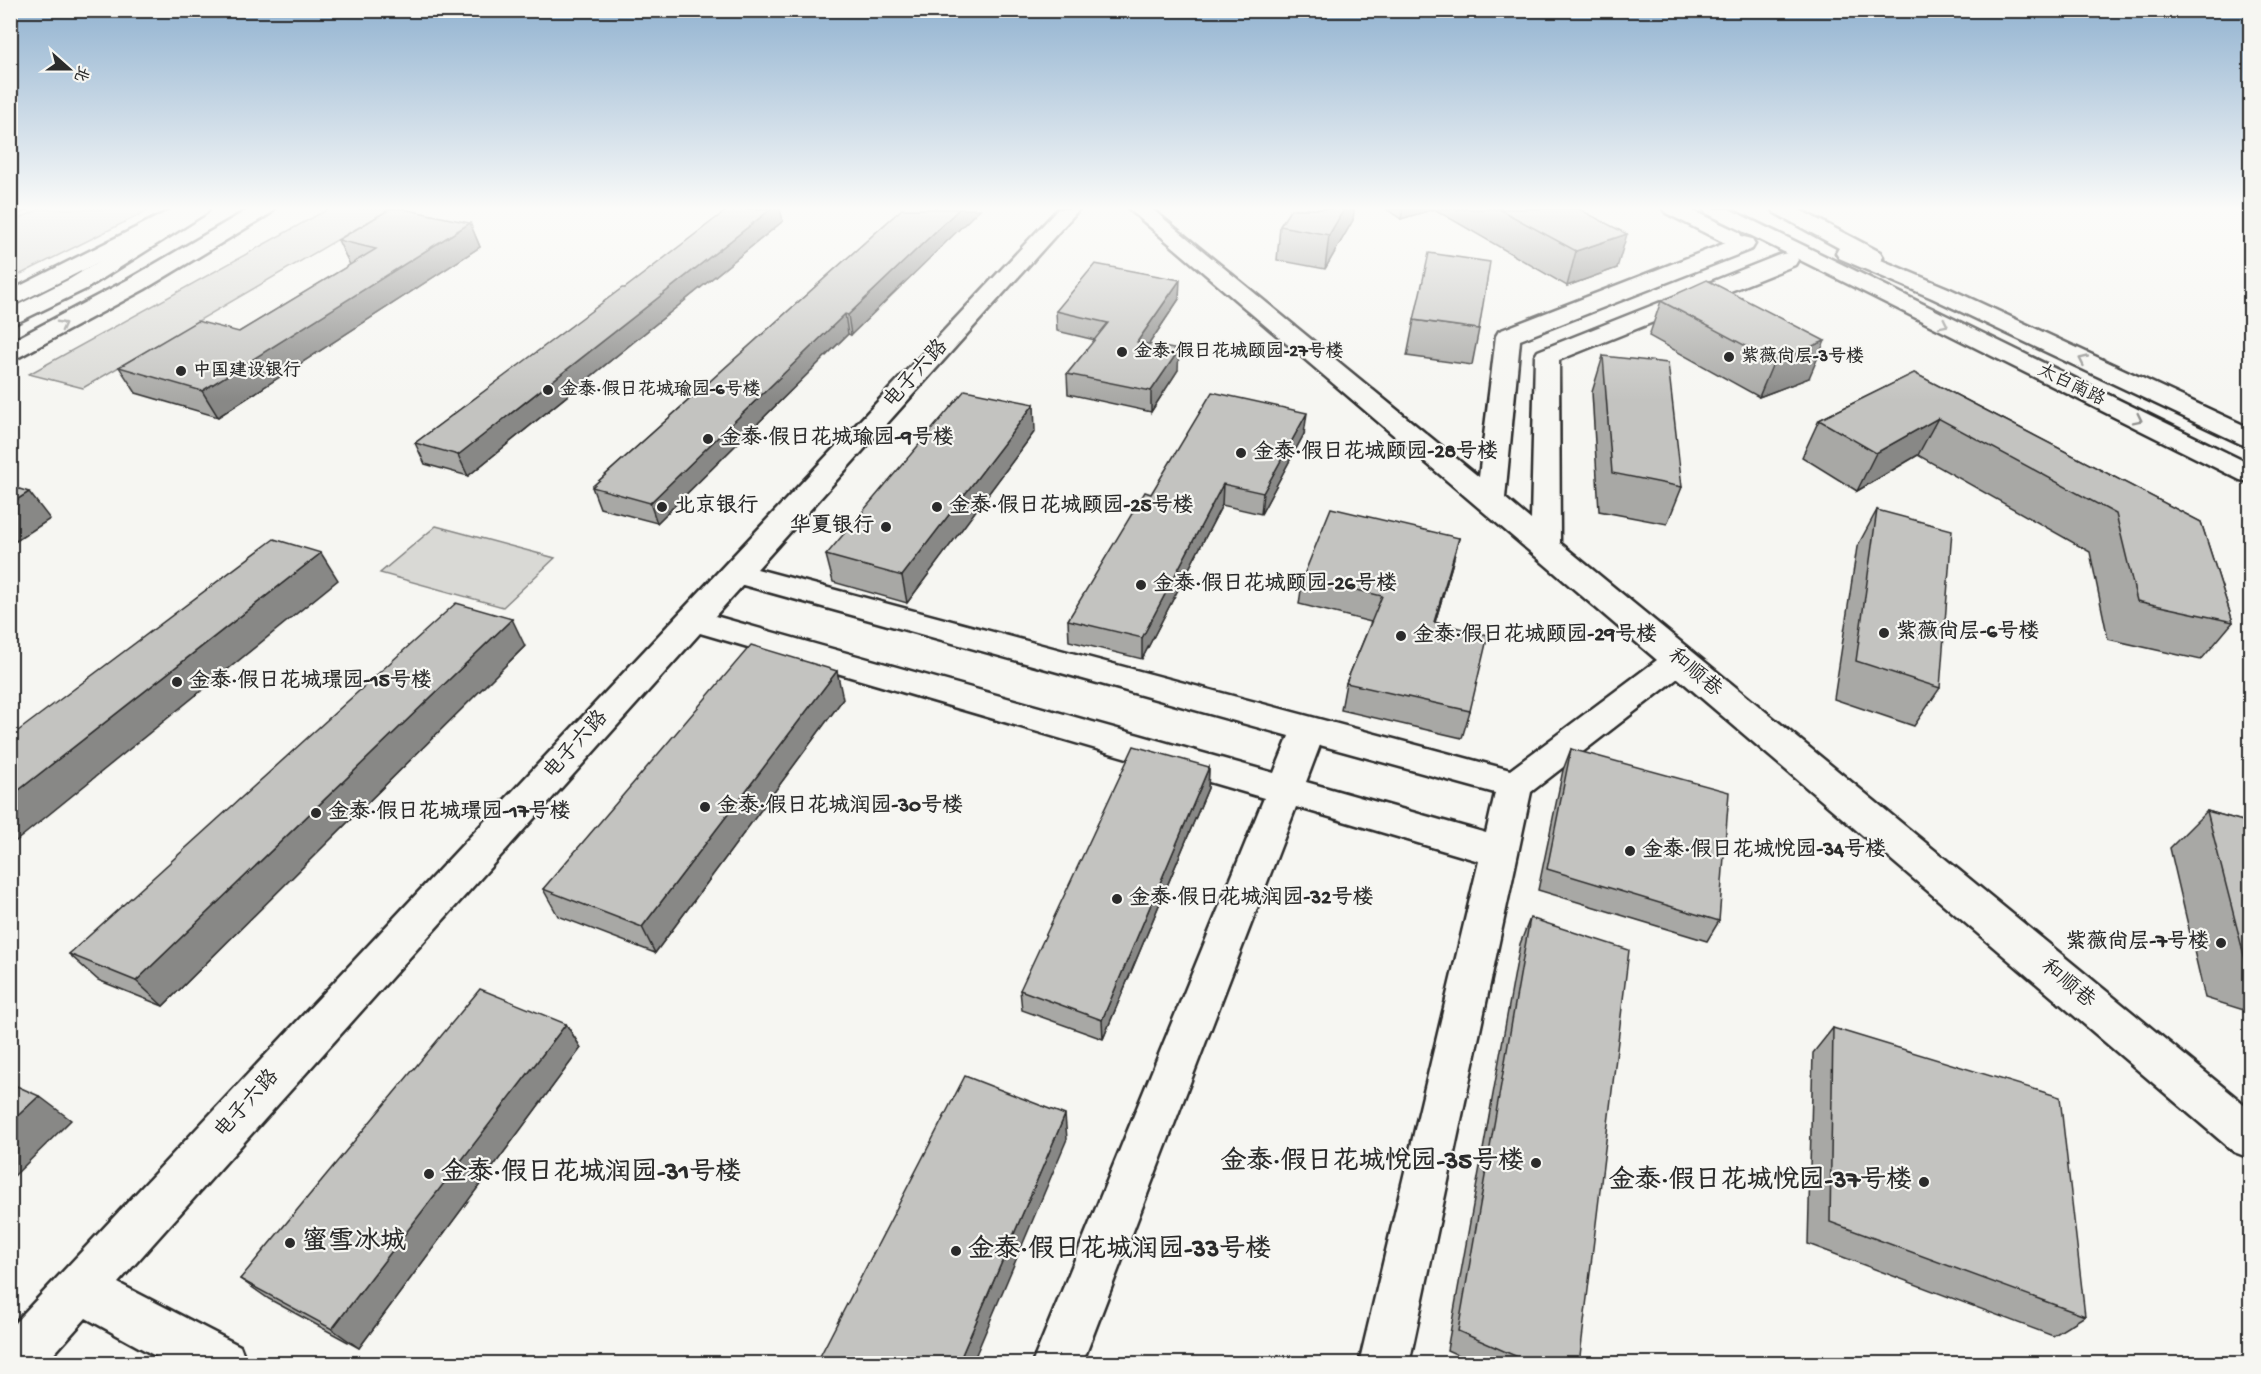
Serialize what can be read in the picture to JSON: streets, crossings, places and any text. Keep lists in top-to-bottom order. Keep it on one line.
{"streets":{"street":["电子六路","太白南路","和顺巷"]},"places":["金泰·假日花城颐园-27号楼","紫薇尚层-3号楼","中国建设银行","金泰·假日花城瑜园-6号楼","金泰·假日花城瑜园-9号楼","金泰·假日花城颐园-28号楼","北京银行","金泰·假日花城颐园-25号楼","华夏银行","金泰·假日花城颐园-26号楼","紫薇尚层-6号楼","金泰·假日花城颐园-29号楼","金泰·假日花城璟园-15号楼","金泰·假日花城润园-30号楼","金泰·假日花城璟园-17号楼","金泰·假日花城悦园-34号楼","金泰·假日花城润园-32号楼","紫薇尚层-7号楼","金泰·假日花城悦园-35号楼","金泰·假日花城润园-31号楼","金泰·假日花城悦园-37号楼","蜜雪冰城","金泰·假日花城润园-33号楼"],"north":"right"}
